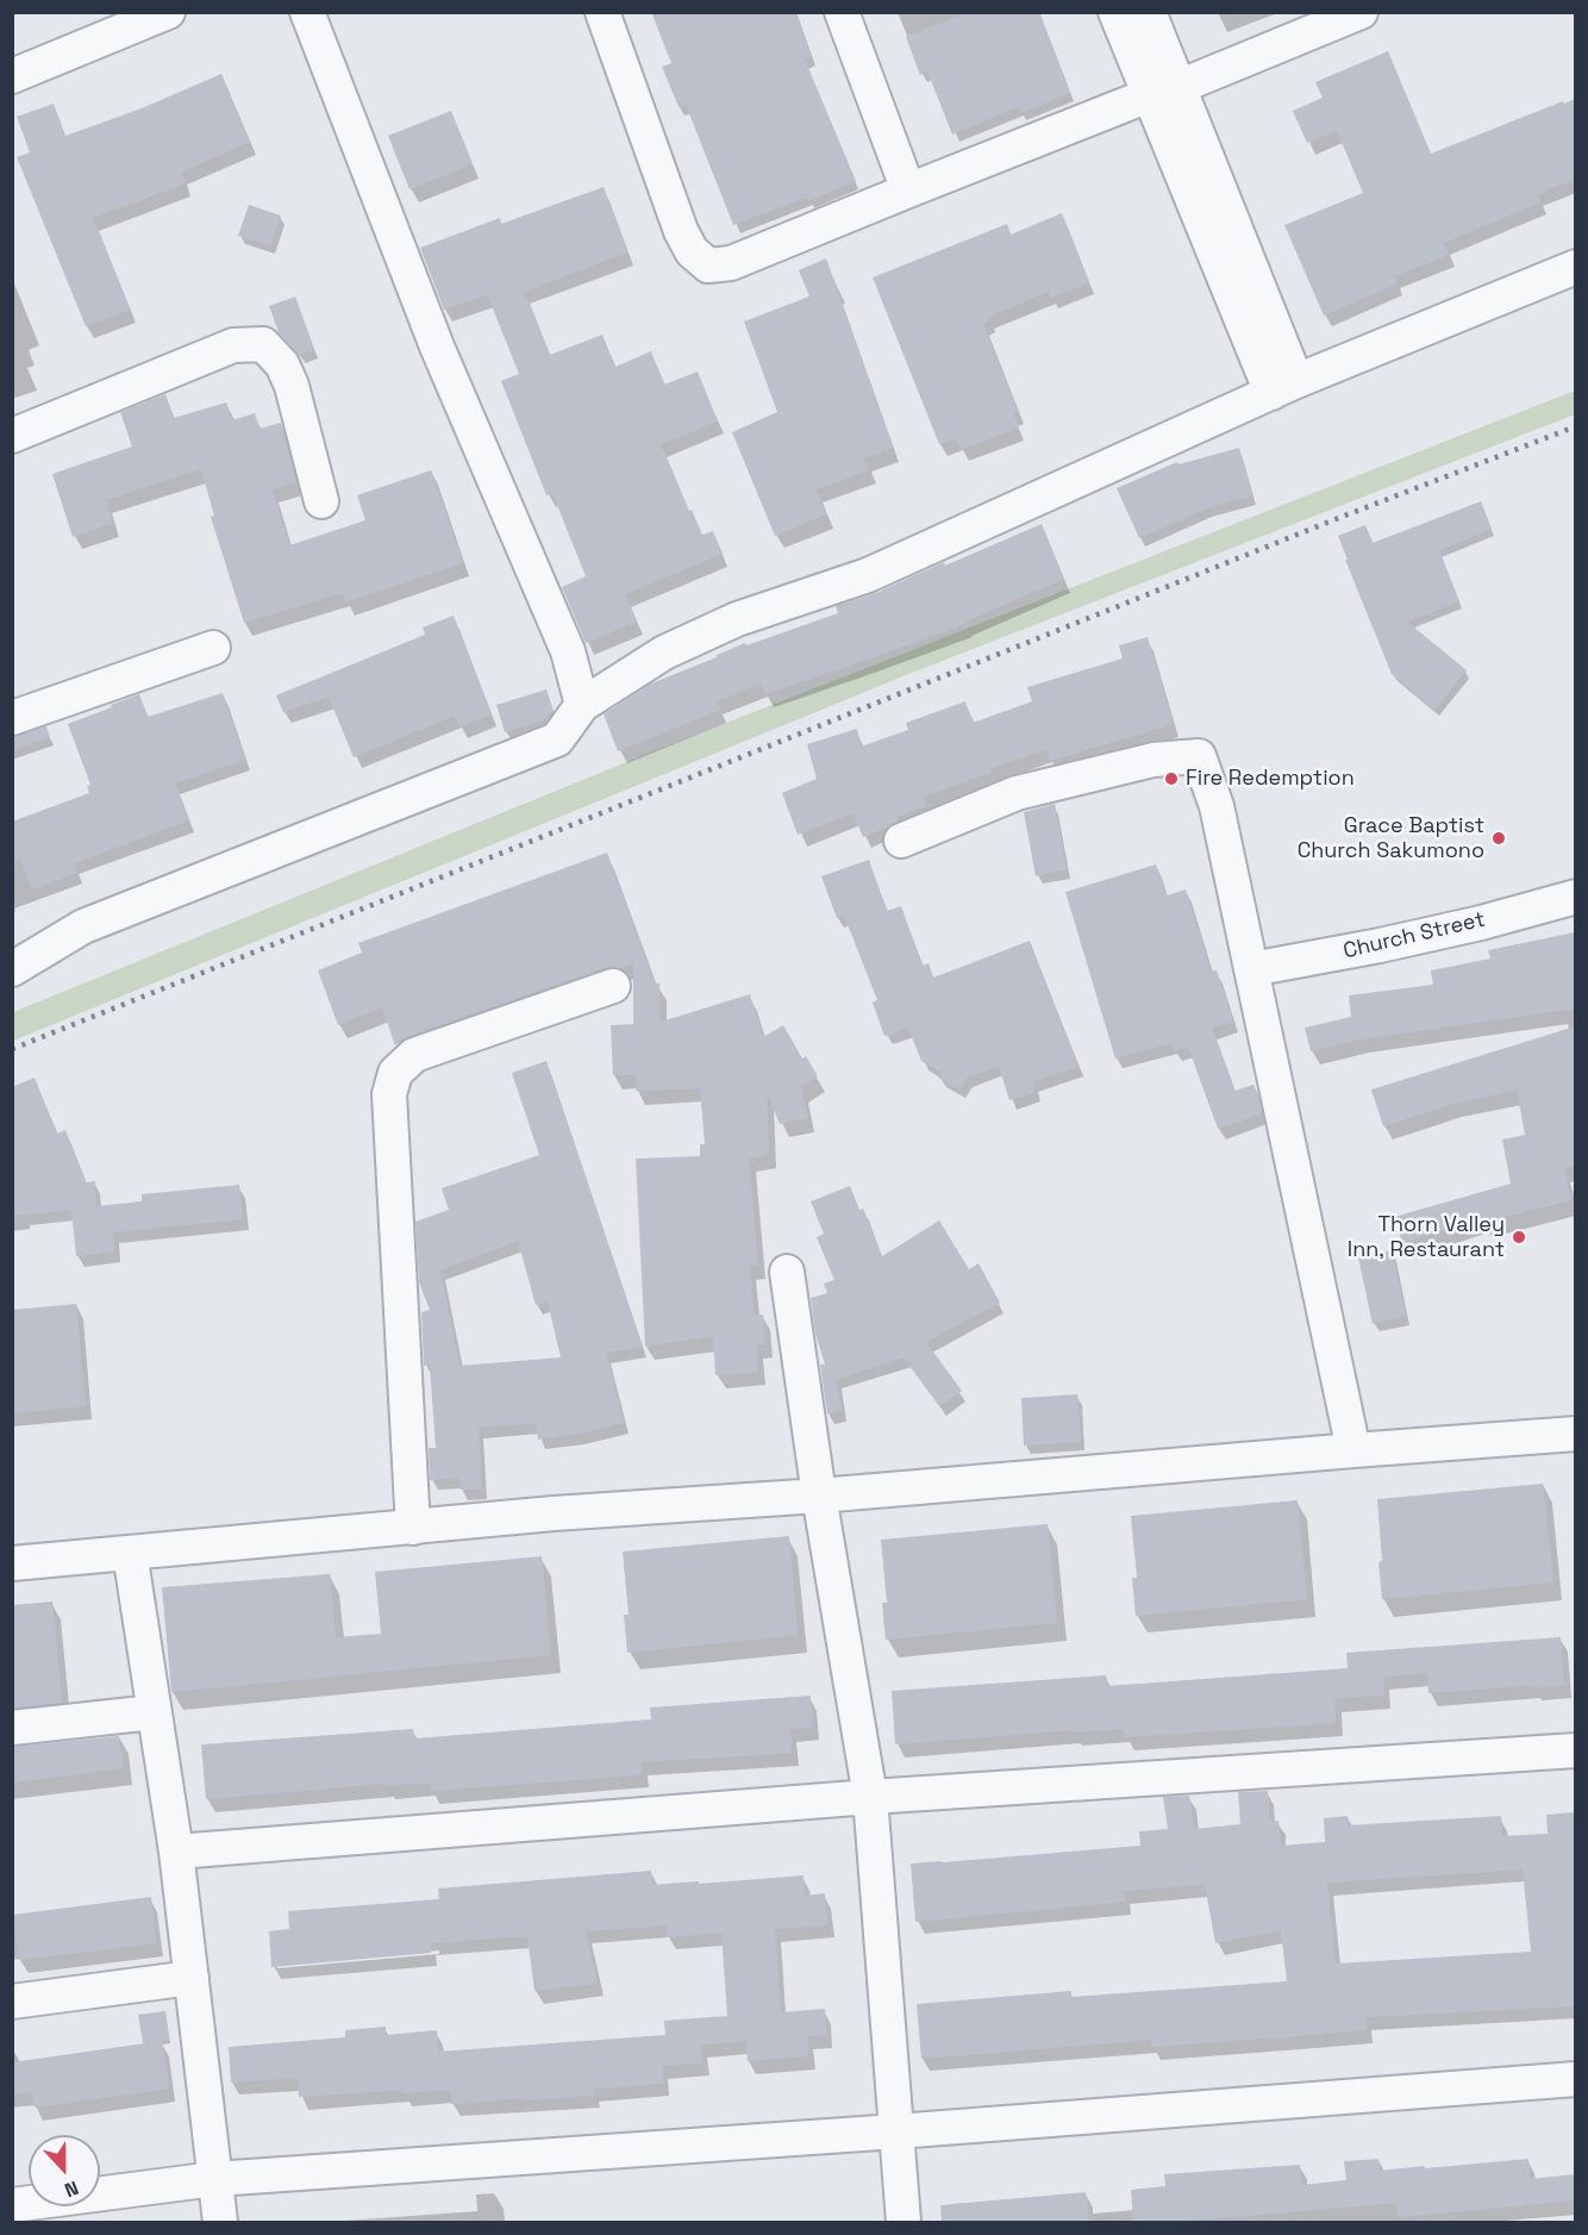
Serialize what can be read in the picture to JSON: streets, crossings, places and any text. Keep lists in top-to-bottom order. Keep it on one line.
{"streets":{"street":["Church Street"]},"places":["Fire Redemption","Grace Baptist Church Sakumono","Thorn Valley Inn, Restaurant"],"north":"bottom"}
